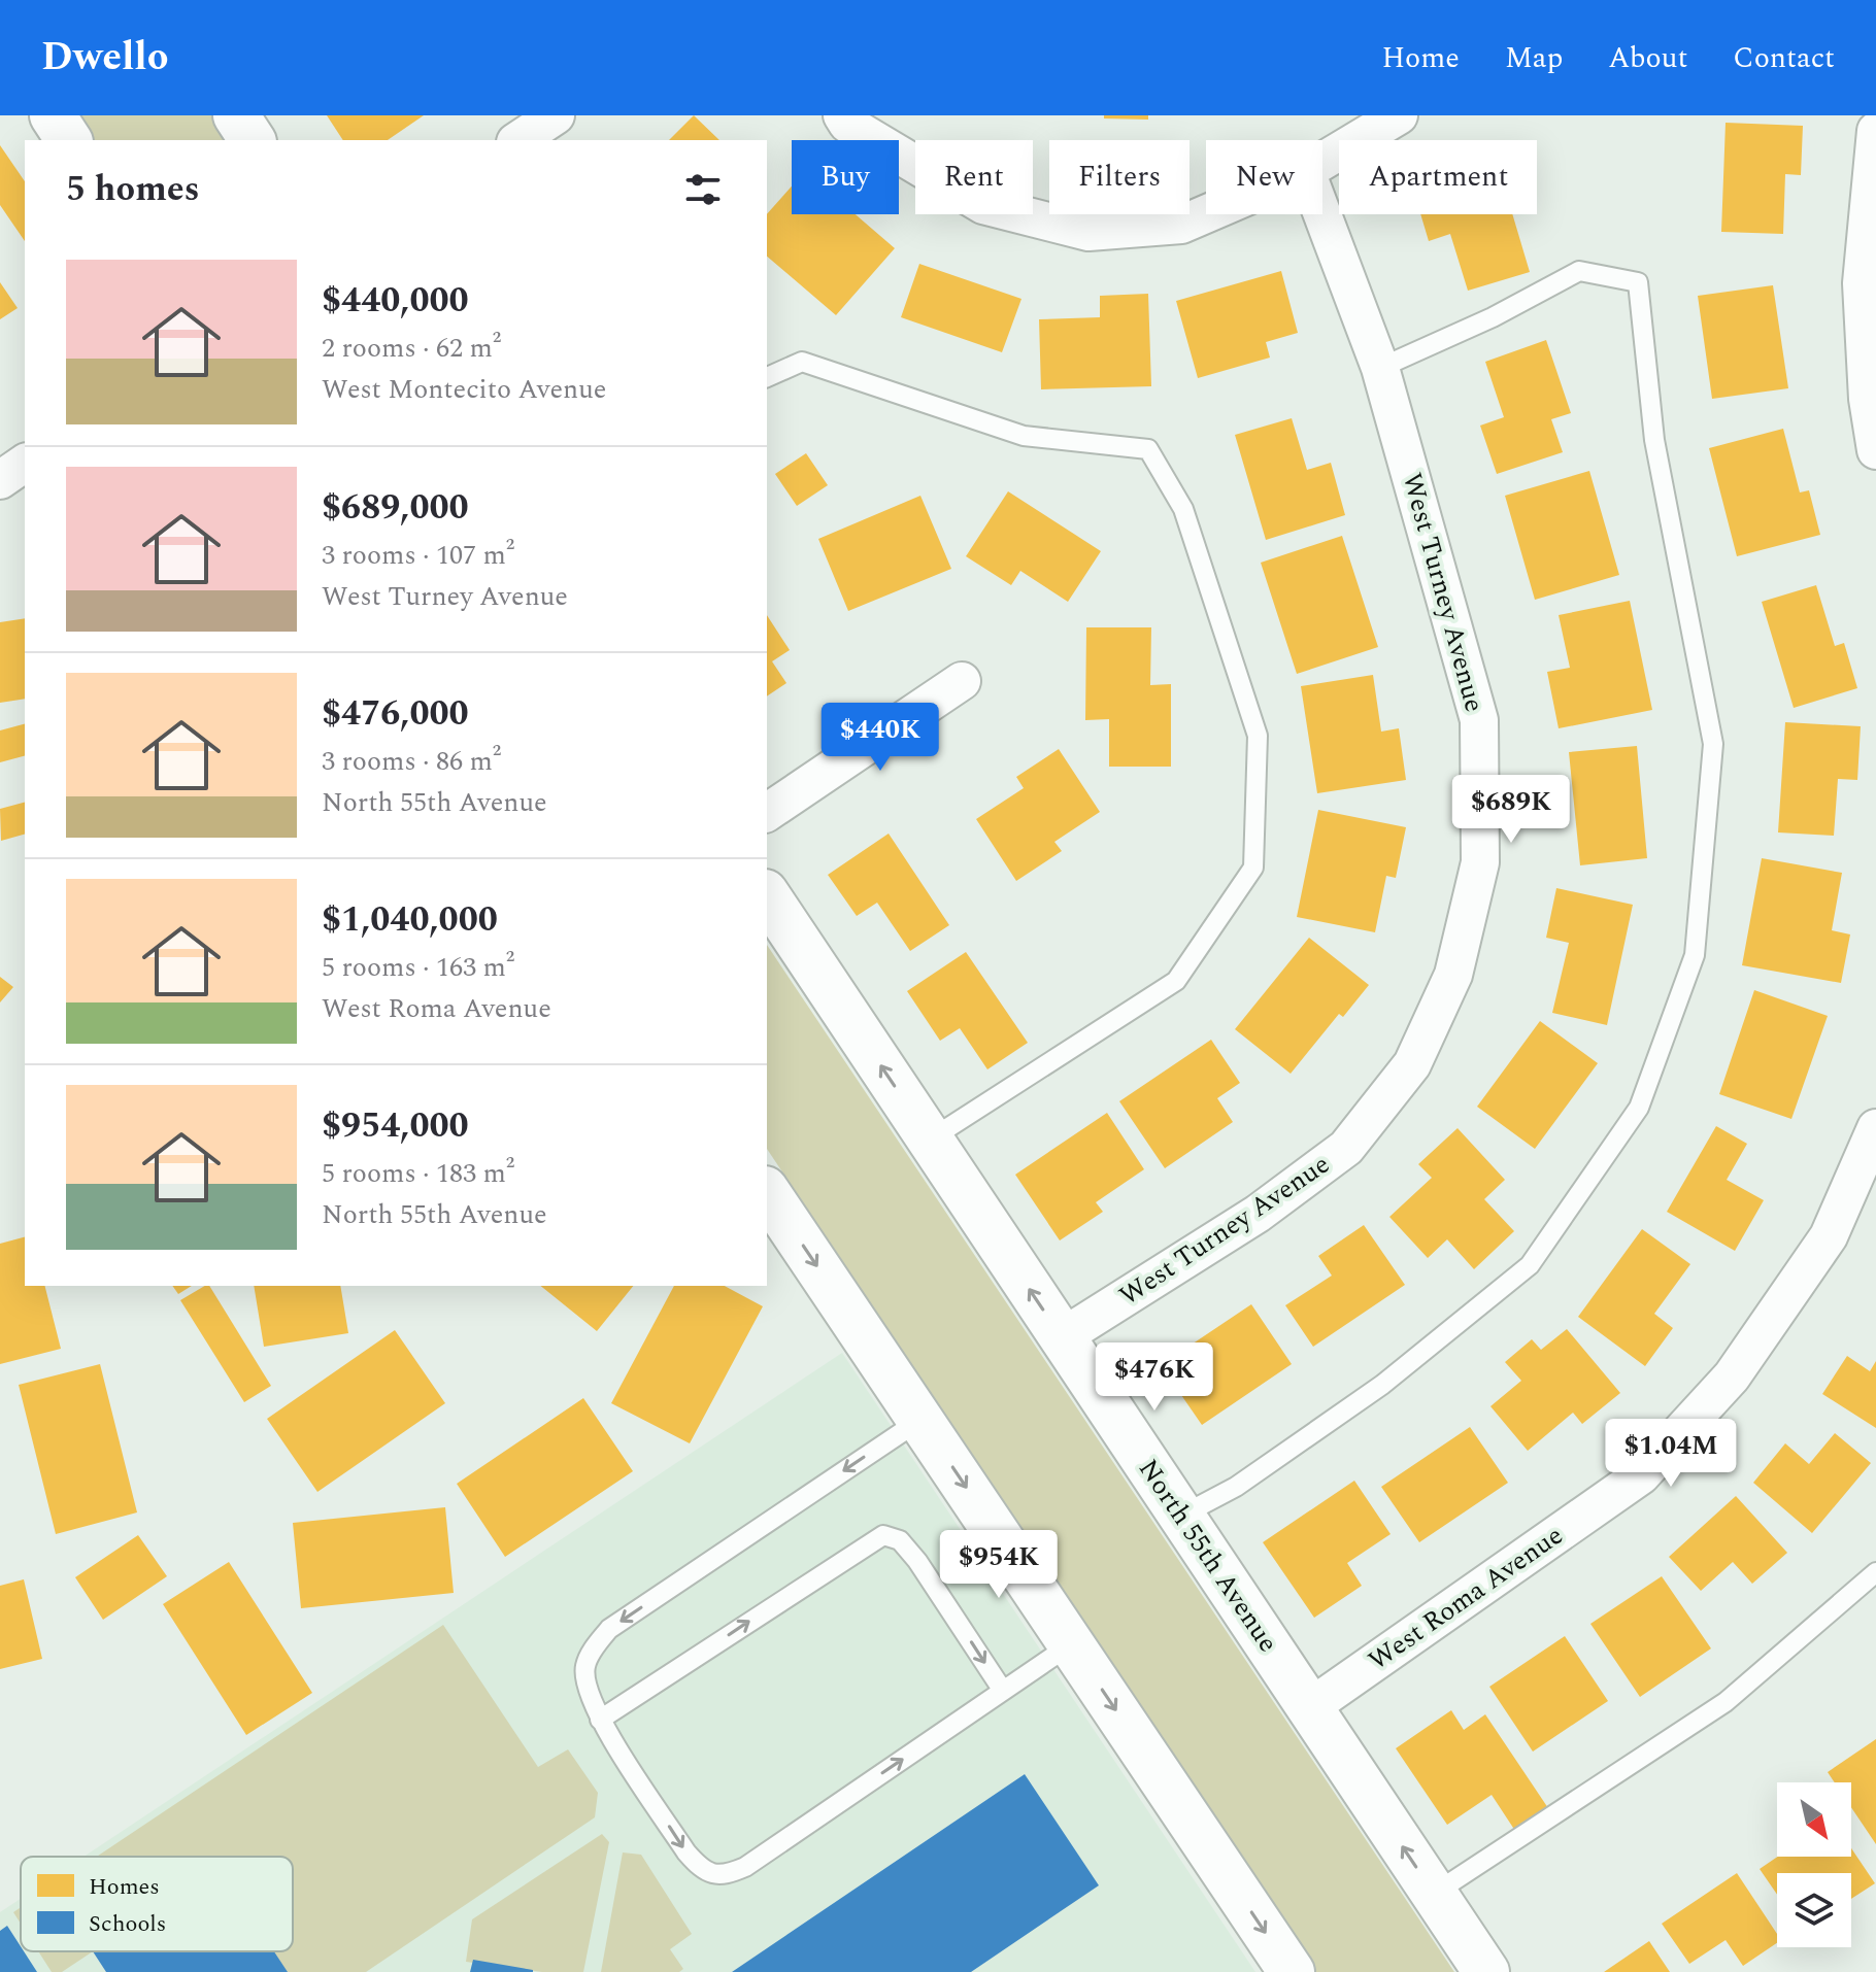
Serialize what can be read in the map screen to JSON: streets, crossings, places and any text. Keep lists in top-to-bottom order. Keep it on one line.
{"streets":{"street":["West Turney Avenue","North 55th Avenue","West Roma Avenue"]},"crossings":[["West Turney Avenue","North 55th Avenue"],["North 55th Avenue","West Roma Avenue"]],"legend":["Homes","Schools"],"north":"bottom right","page":{"header":"Dwello","nav":["Home","Map","About","Contact"],"chip":["Buy","Rent","Filters","New","Apartment"],"heading":"5 homes","list":[{"name":"$440,000","note":"2 rooms · 62 m² · West Montecito Avenue"},{"name":"$689,000","note":"3 rooms · 107 m² · West Turney Avenue"},{"name":"$476,000","note":"3 rooms · 86 m² · North 55th Avenue"},{"name":"$1,040,000","note":"5 rooms · 163 m² · West Roma Avenue"},{"name":"$954,000","note":"5 rooms · 183 m² · North 55th Avenue"}],"price":["$440K","$689K","$476K","$1.04M","$954K"]}}
